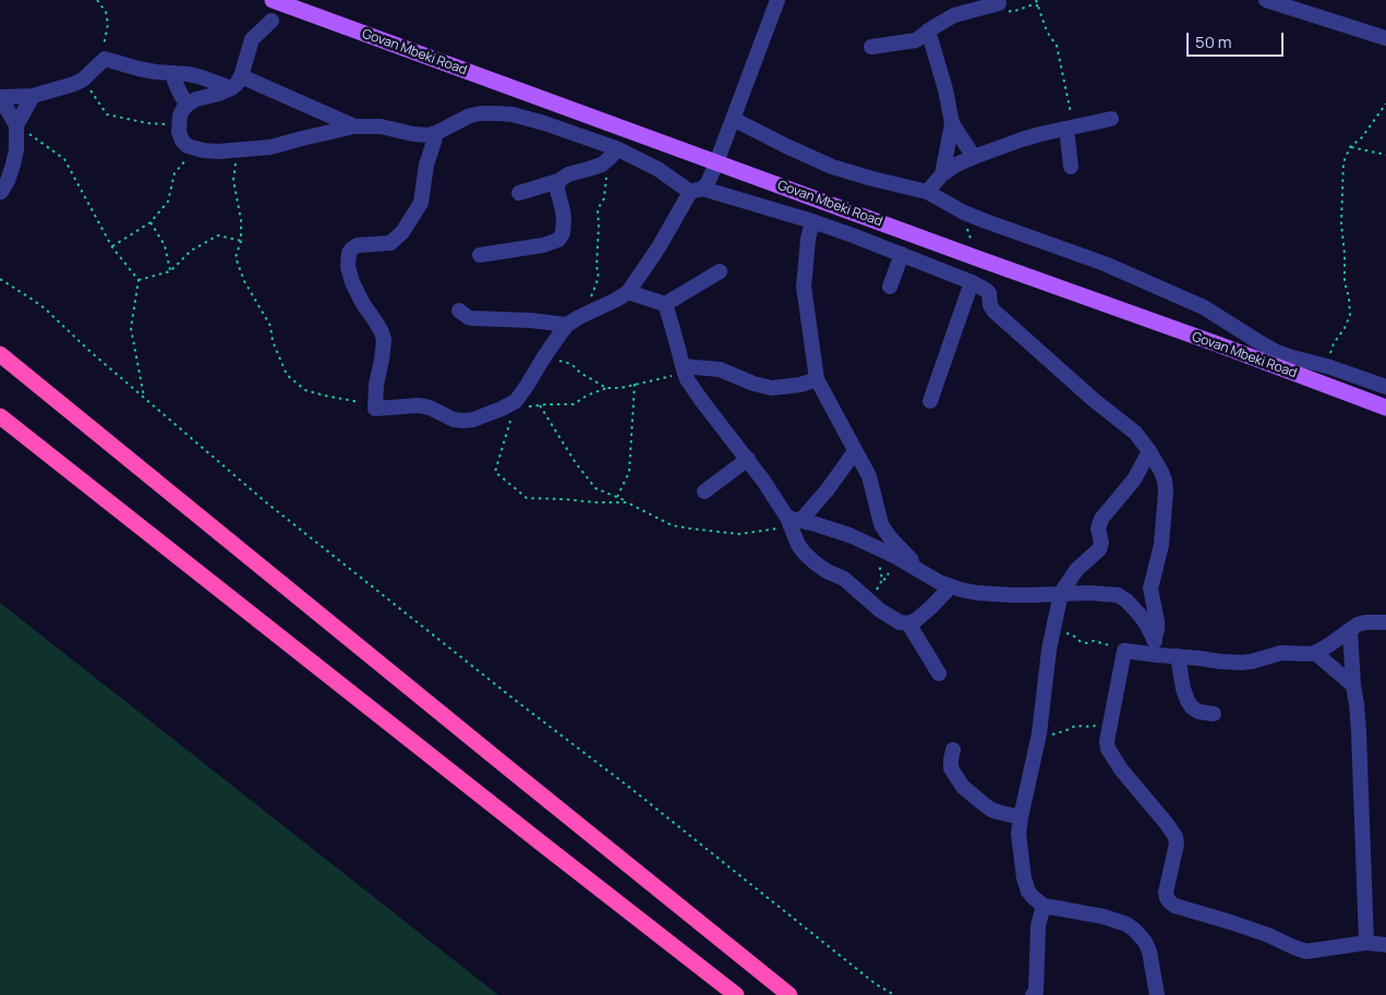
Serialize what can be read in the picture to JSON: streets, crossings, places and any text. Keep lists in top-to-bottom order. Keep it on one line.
{"streets":{"main road":["Govan Mbeki Road"]},"scale_bar":"50 m"}
